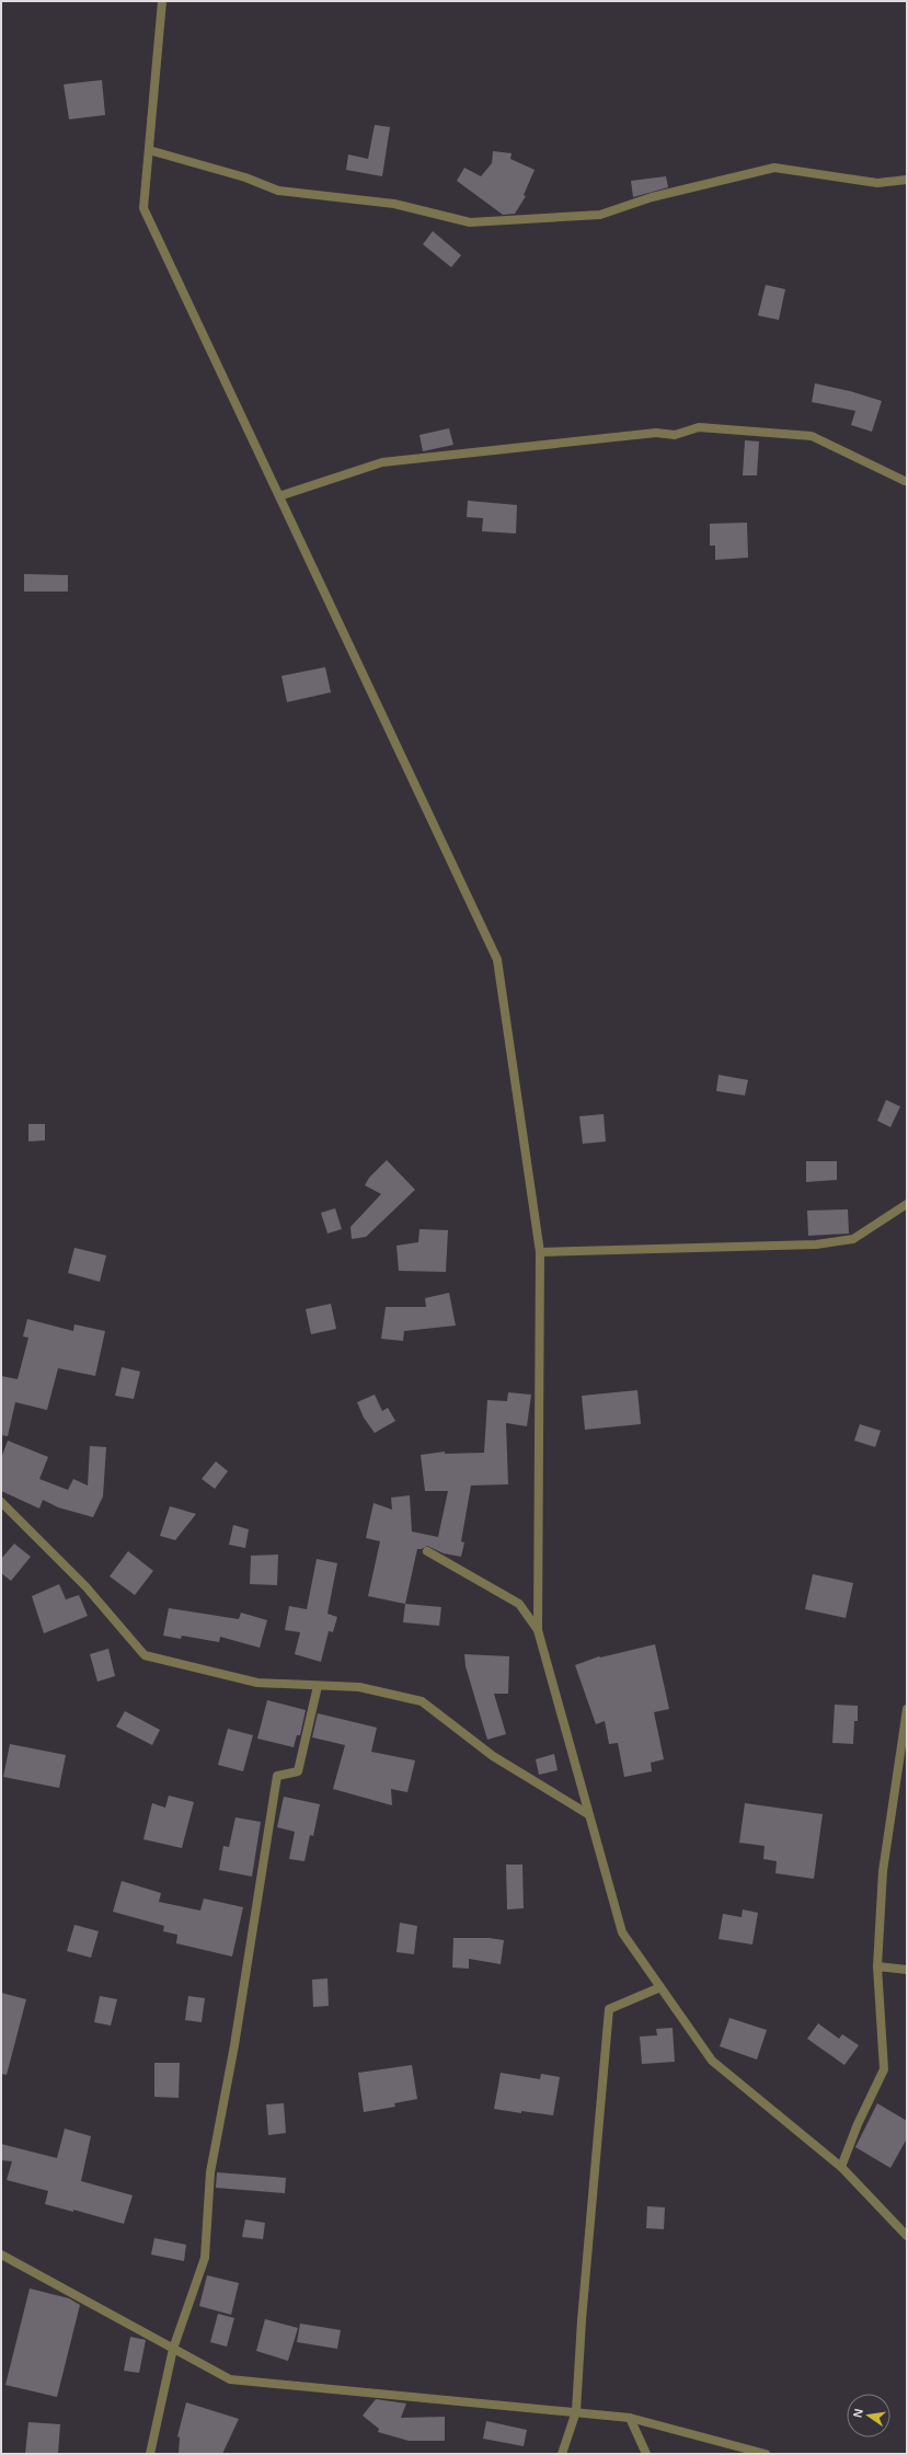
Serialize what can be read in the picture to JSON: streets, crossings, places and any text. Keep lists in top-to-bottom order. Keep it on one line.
{"north":"left"}
